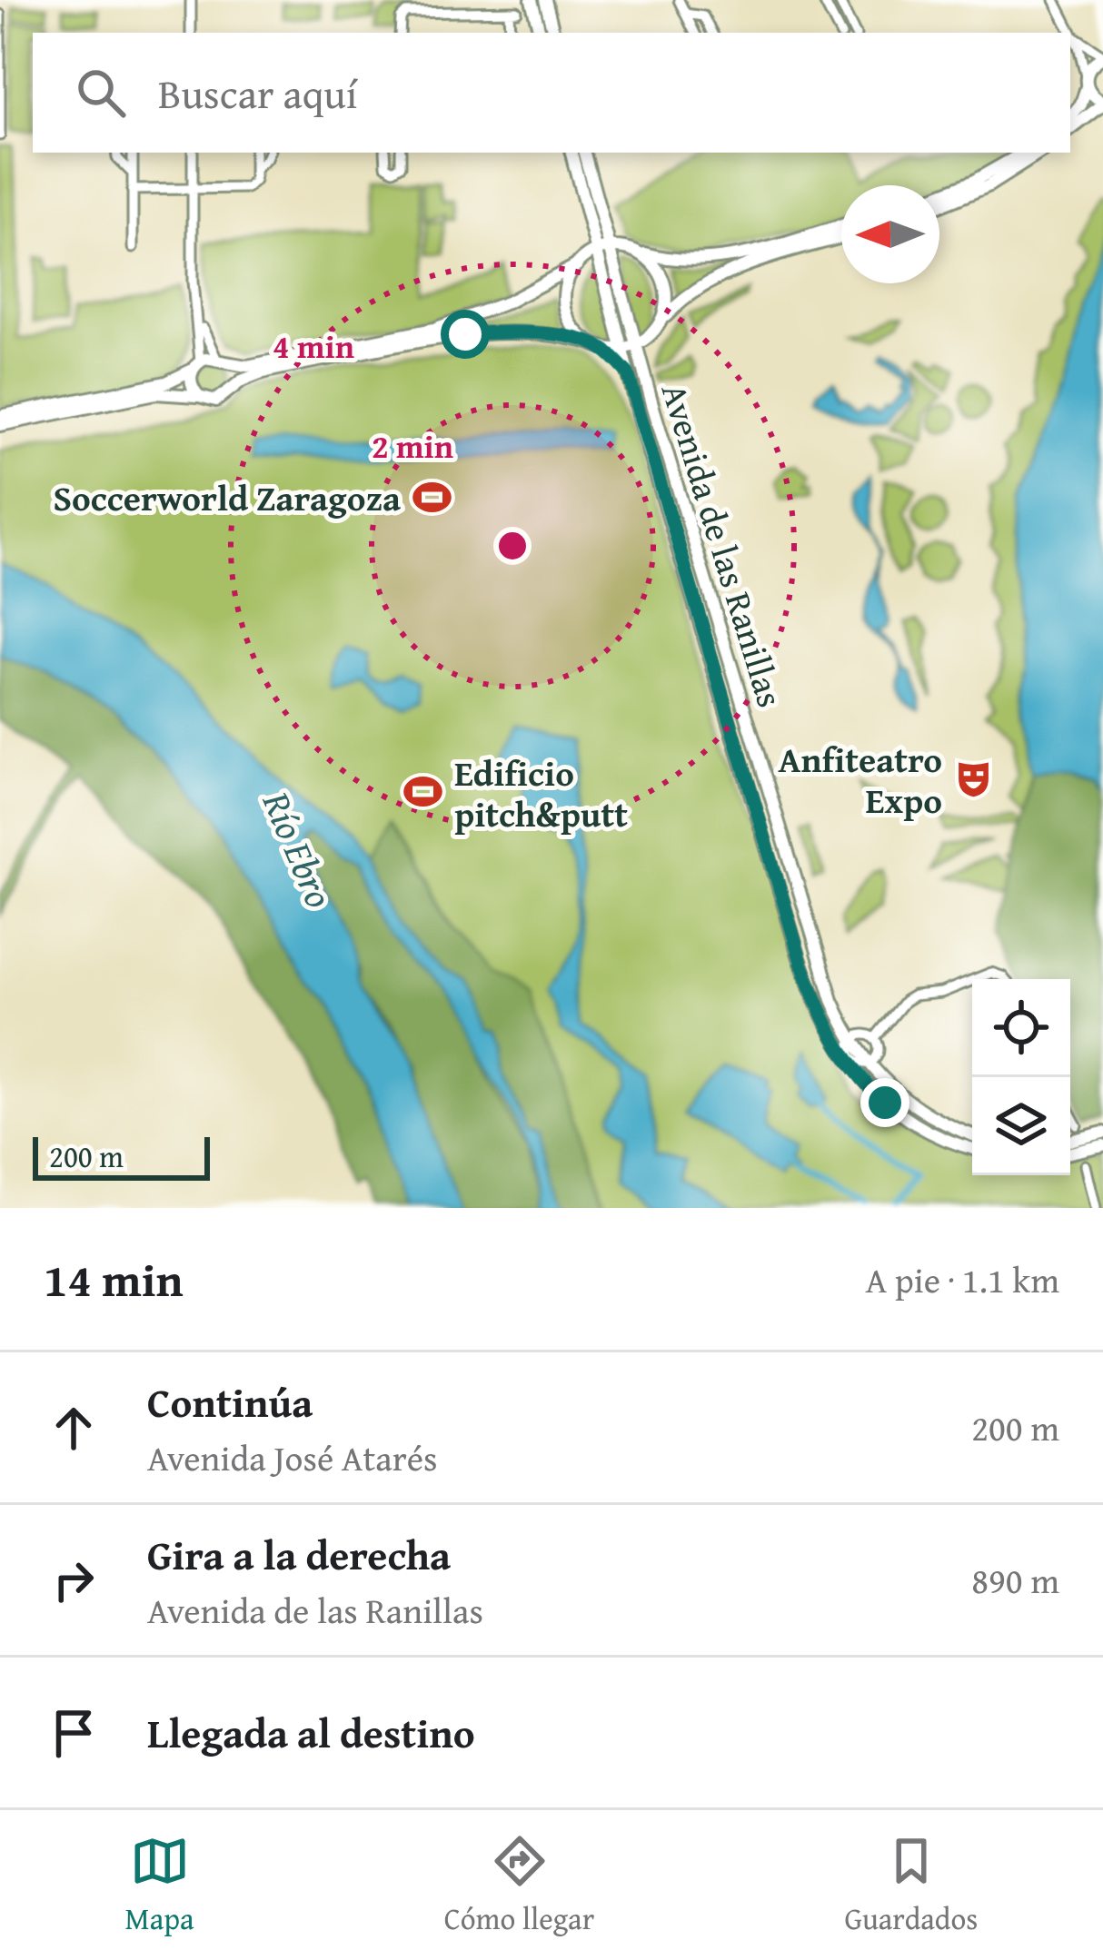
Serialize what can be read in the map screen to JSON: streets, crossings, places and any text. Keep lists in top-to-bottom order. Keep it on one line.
{"streets":{"main road":["Avenida de las Ranillas"]},"water":["Río Ebro"],"places":{"sports":["Soccerworld Zaragoza","Edificio pitch&putt"],"theatre":["Anfiteatro Expo"]},"scale_bar":"200 m","north":"left","page":{"search":"Buscar aquí","scale":"200 m","heading":["14 min","A pie · 1.1 km"],"list":[["Continúa","Avenida José Atarés","200 m"],["Gira a la derecha","Avenida de las Ranillas","890 m"],"Llegada al destino"],"nav":["Mapa","Cómo llegar","Guardados"]},"rings":["4 min","2 min"]}
